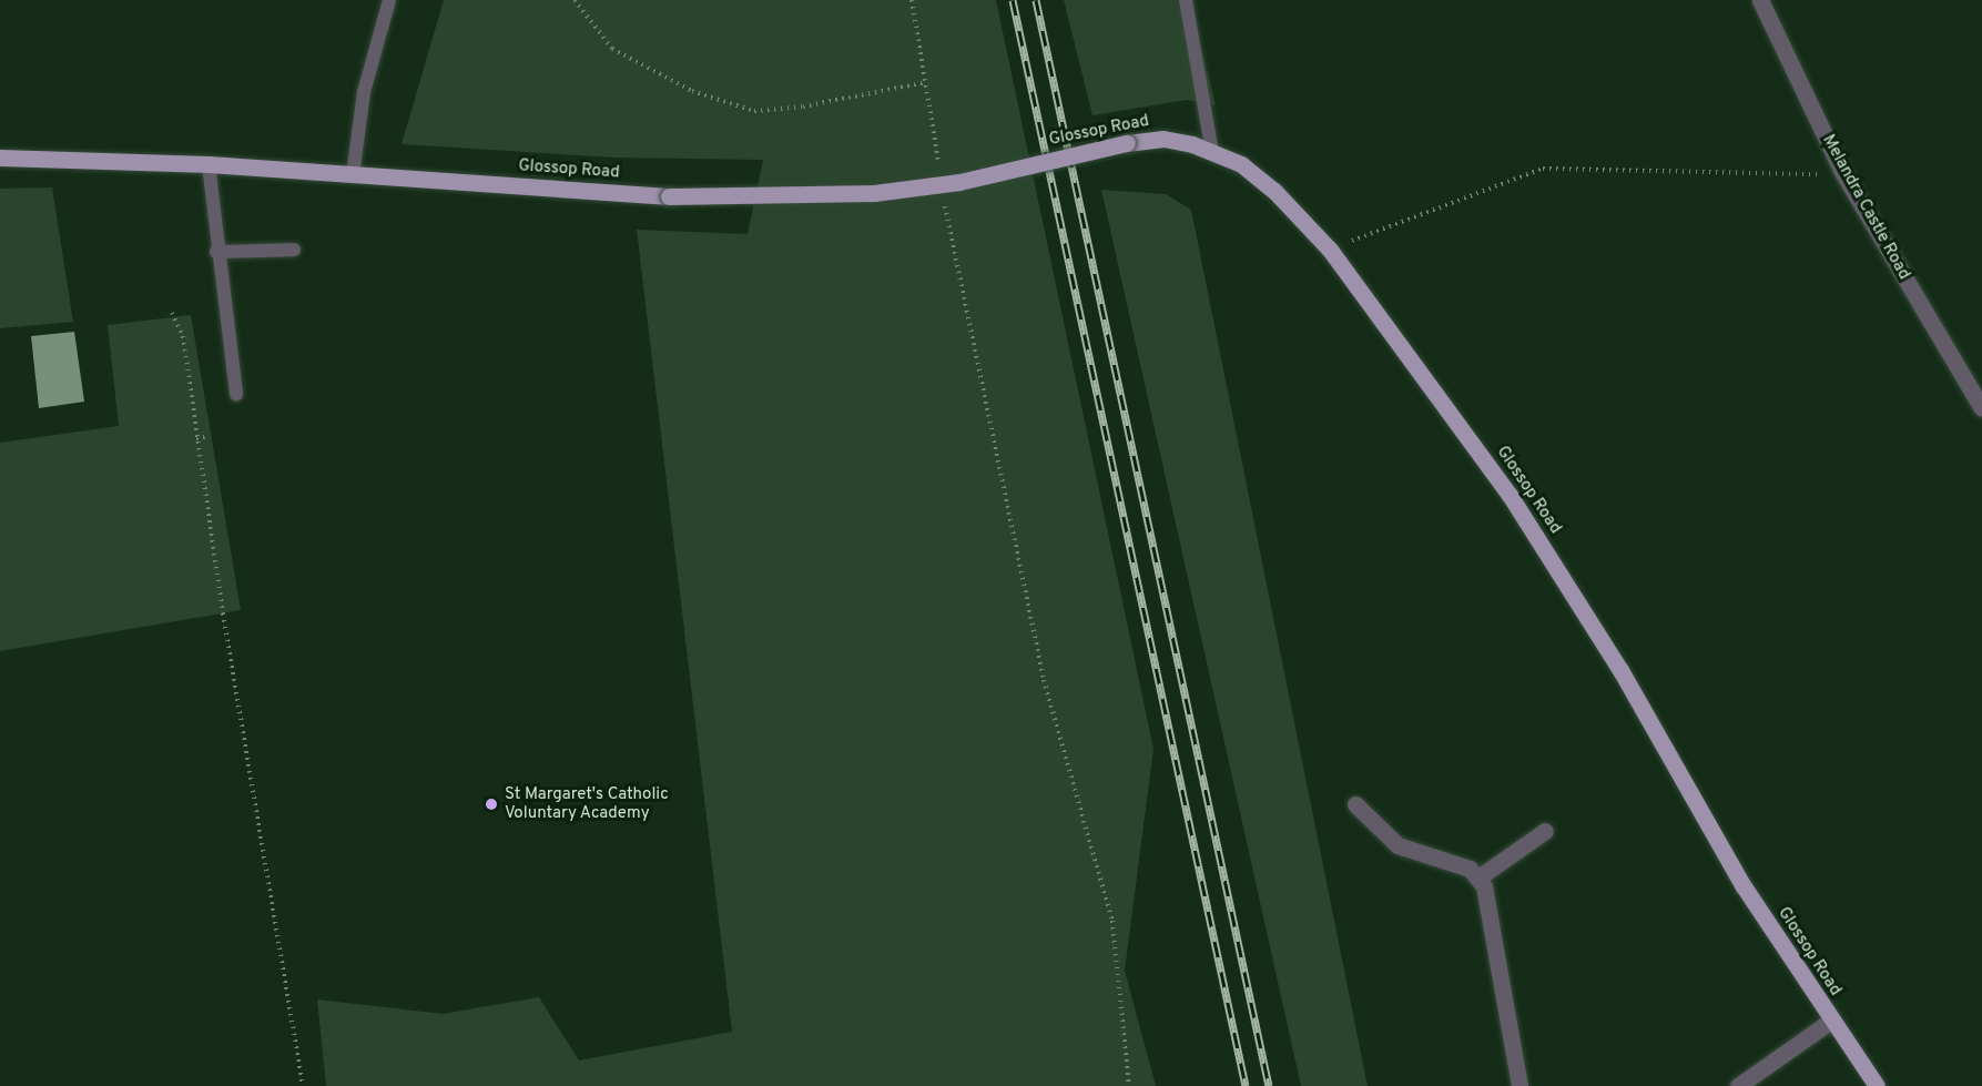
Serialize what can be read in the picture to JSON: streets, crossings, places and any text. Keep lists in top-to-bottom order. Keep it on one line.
{"streets":{"main road":["Glossop Road"],"street":["Melandra Castle Road"]},"places":["St Margaret's Catholic Voluntary Academy"]}
